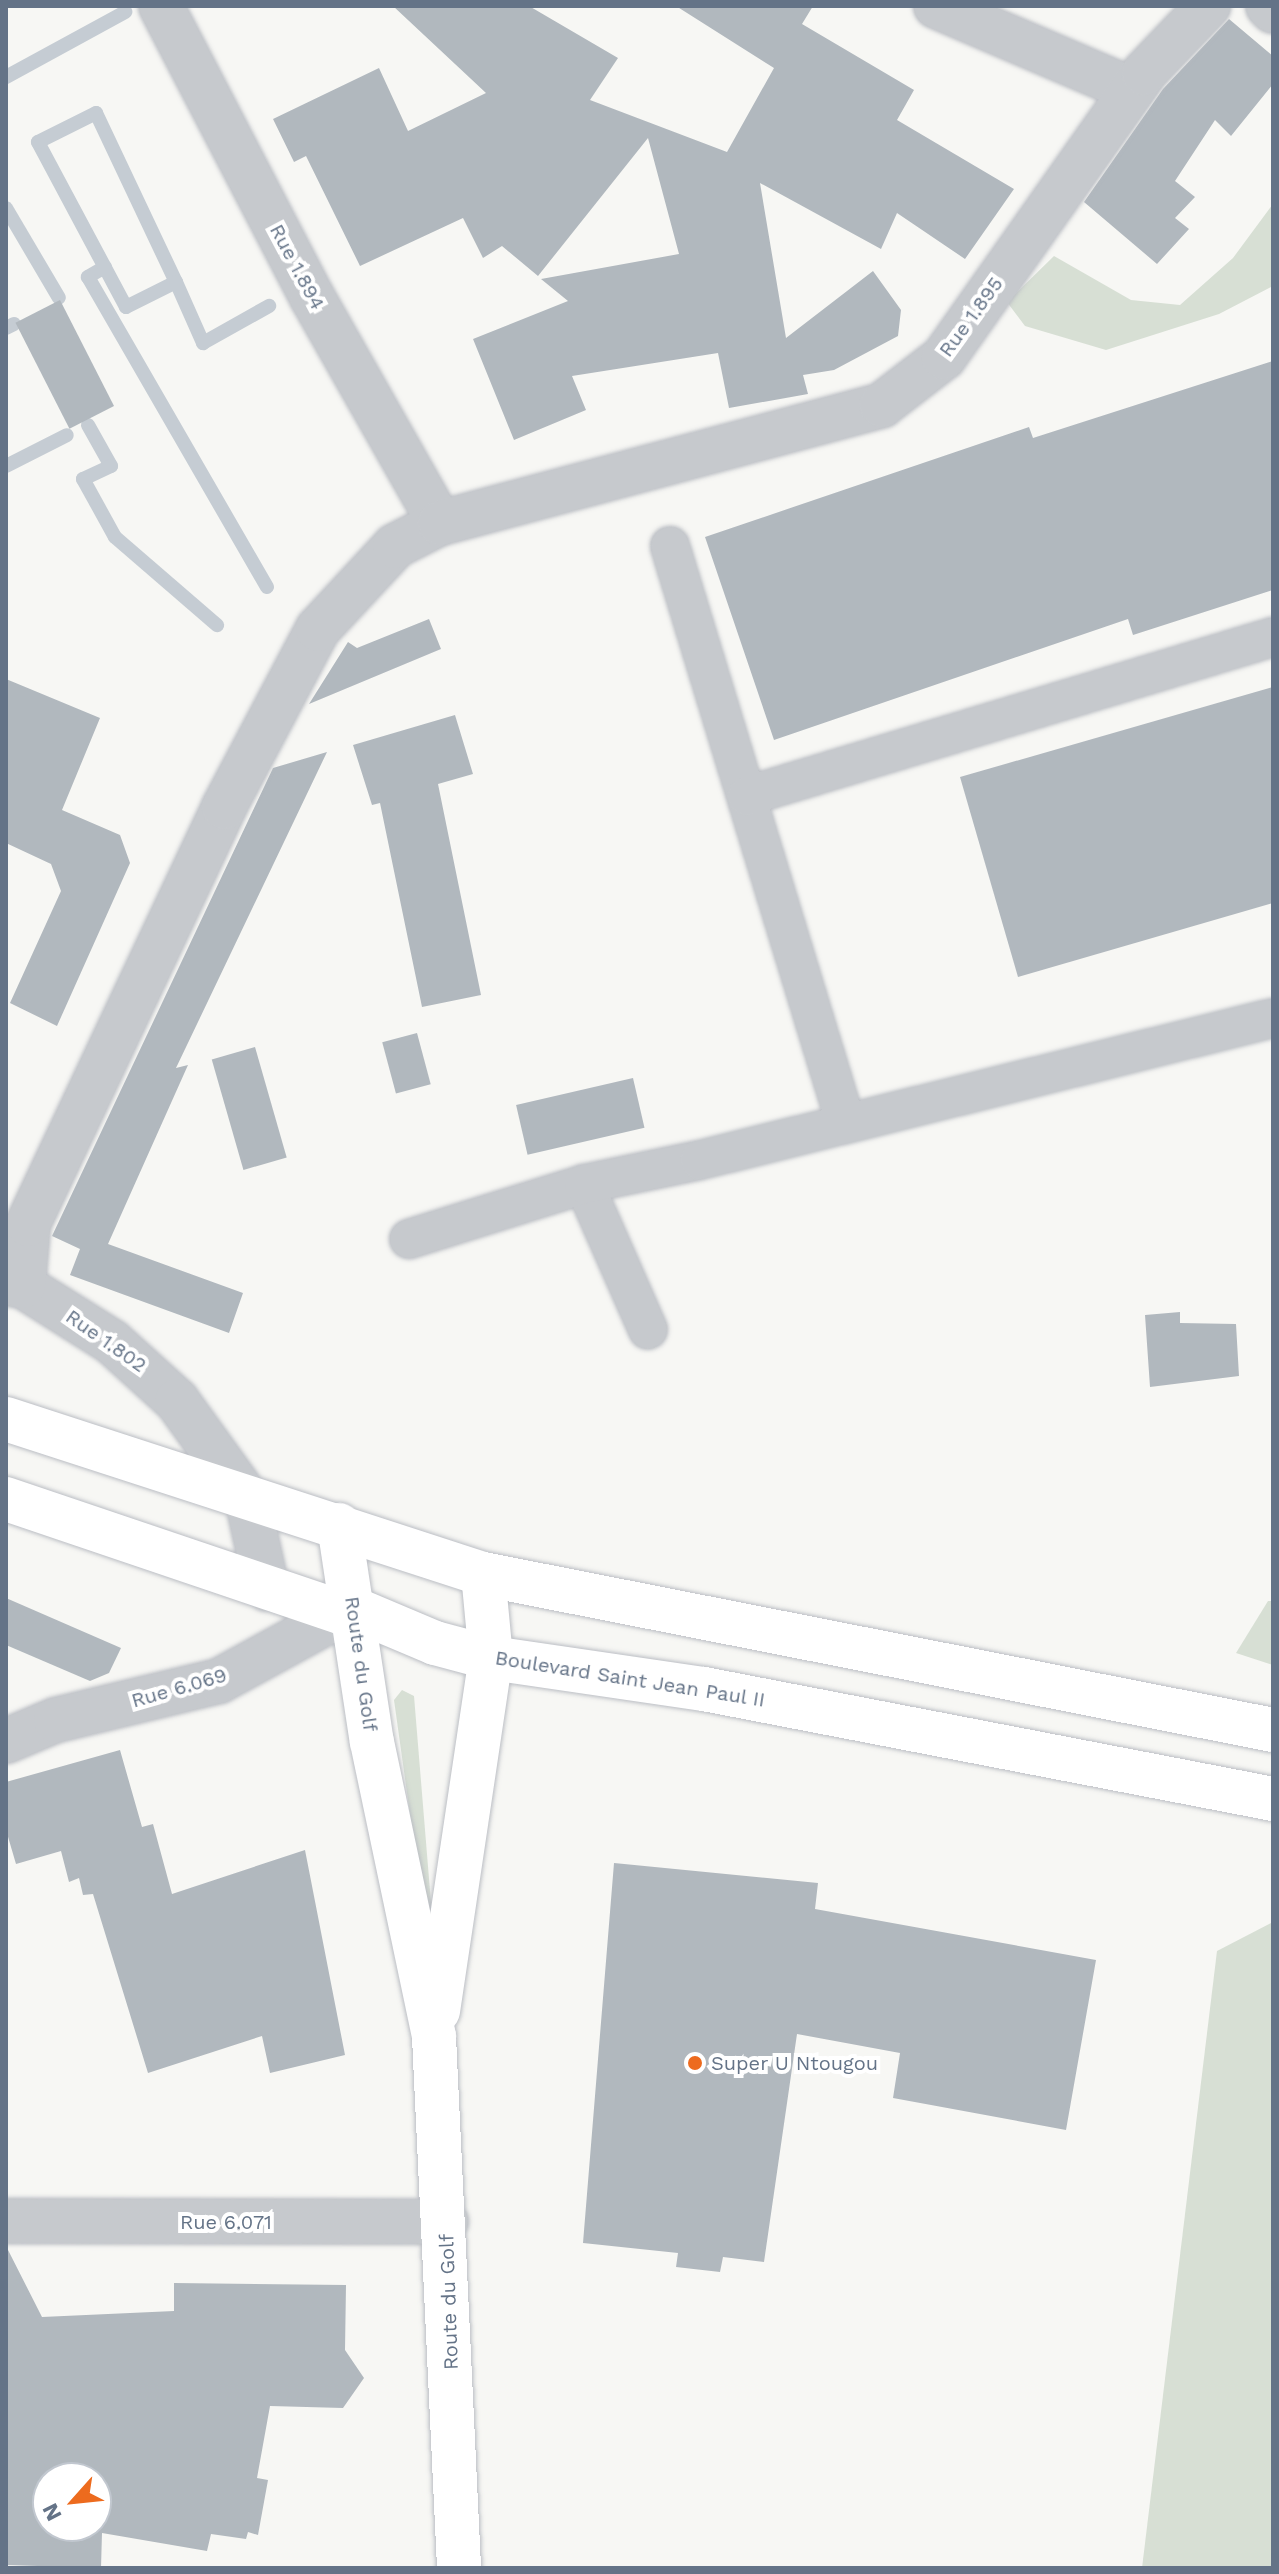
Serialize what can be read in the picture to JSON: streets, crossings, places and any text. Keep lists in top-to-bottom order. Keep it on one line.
{"streets":{"main road":["Route du Golf","Boulevard Saint Jean Paul II"],"street":["Rue 1.894","Rue 1.895","Rue 1.802","Rue 6.069","Rue 6.071"]},"crossings":[["Rue 1.894","Rue 1.895"],["Rue 1.895","Rue 1.802"],["Route du Golf","Boulevard Saint Jean Paul II"],["Route du Golf","Rue 6.069"],["Route du Golf","Rue 6.071"],["Boulevard Saint Jean Paul II","Rue 6.069"]],"places":["Super U Ntougou"],"north":"bottom left"}
